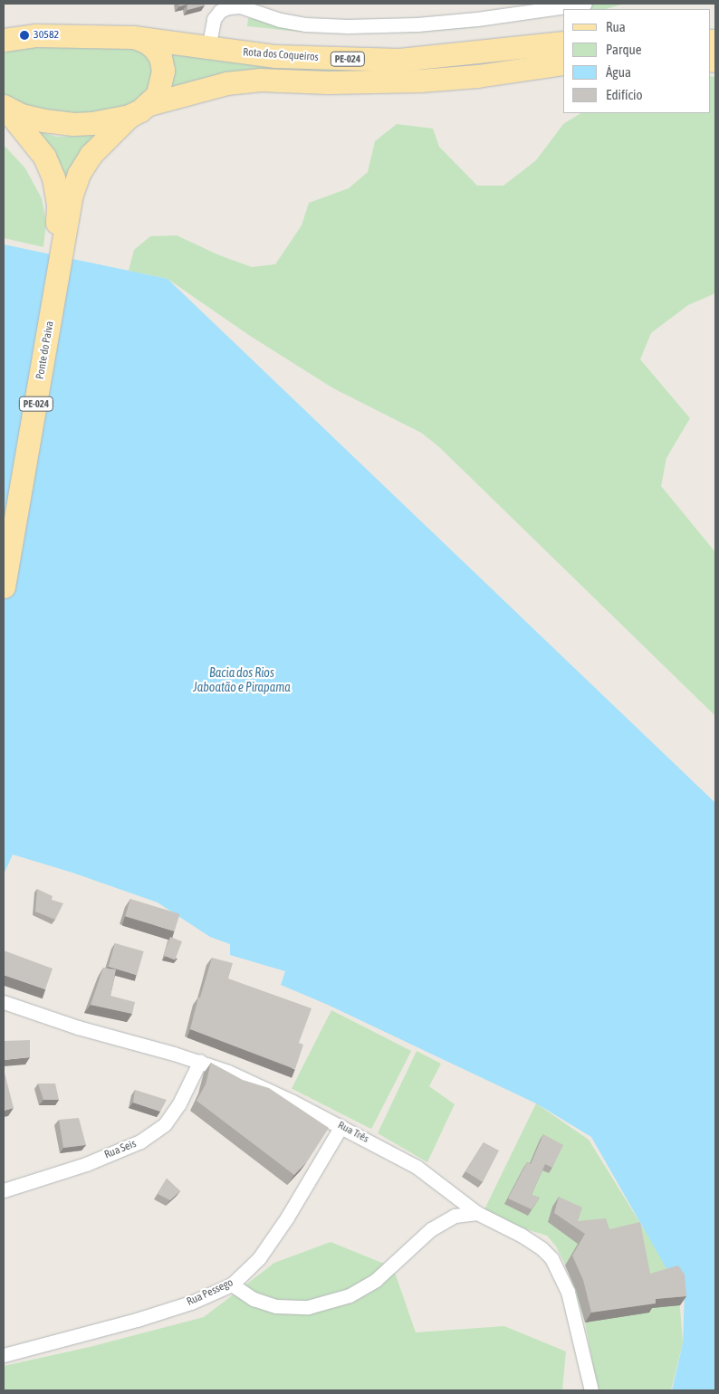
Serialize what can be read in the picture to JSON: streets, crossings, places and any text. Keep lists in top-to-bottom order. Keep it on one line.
{"streets":{"main road":["Rota dos Coqueiros","PE-024","Ponte do Paiva"],"street":["Rua Três","Rua Seis","Rua Pessego"]},"crossings":[["Rota dos Coqueiros","PE-024"],["PE-024","Ponte do Paiva"],["Rua Três","Rua Seis"],["Rua Três","Rua Pessego"]],"water":["Bacia dos Rios Jaboatão e Pirapama"],"places":["30582"],"legend":["Rua","Parque","Água","Edifício"]}
